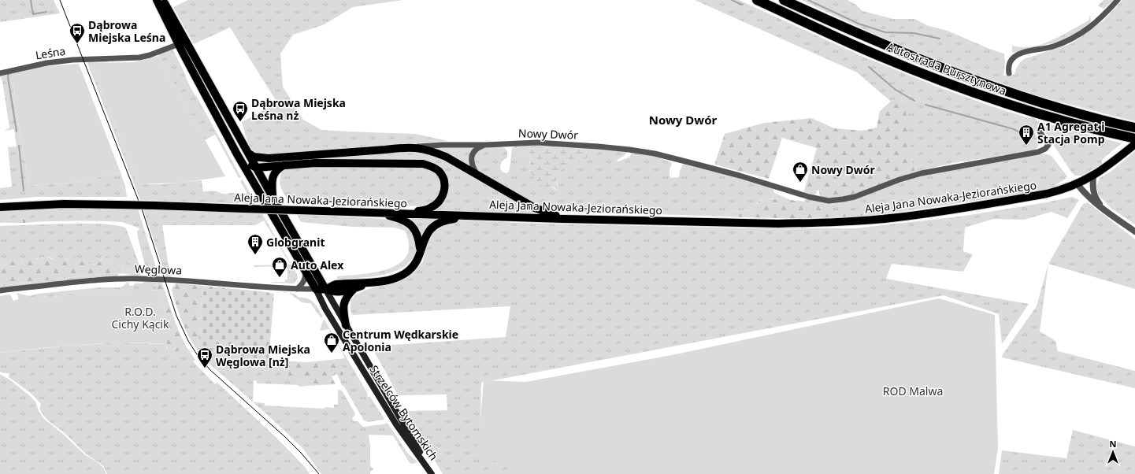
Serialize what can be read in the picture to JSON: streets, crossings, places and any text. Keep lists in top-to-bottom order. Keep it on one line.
{"streets":{"highway":["Autostrada Bursztynowa"],"main road":["Aleja Jana Nowaka-Jeziorańskiego","Strzelców Bytomskich"],"street":["Leśna","Nowy Dwór","Węglowa"]},"crossings":[["Leśna","Strzelców Bytomskich"],["Węglowa","Strzelców Bytomskich"]],"districts":["Nowy Dwór"],"parks":["R.O.D. Cichy Kącik","ROD Malwa"],"places":{"bus stop":["Dąbrowa Miejska Leśna","Dąbrowa Miejska Leśna nż","Dąbrowa Miejska Węglowa [nż]"],"building":["A1 Agregat i Stacja Pomp","Globgranit"],"shop":["Nowy Dwór","Auto Alex","Centrum Wędkarskie Apolonia"]},"north":"top"}
